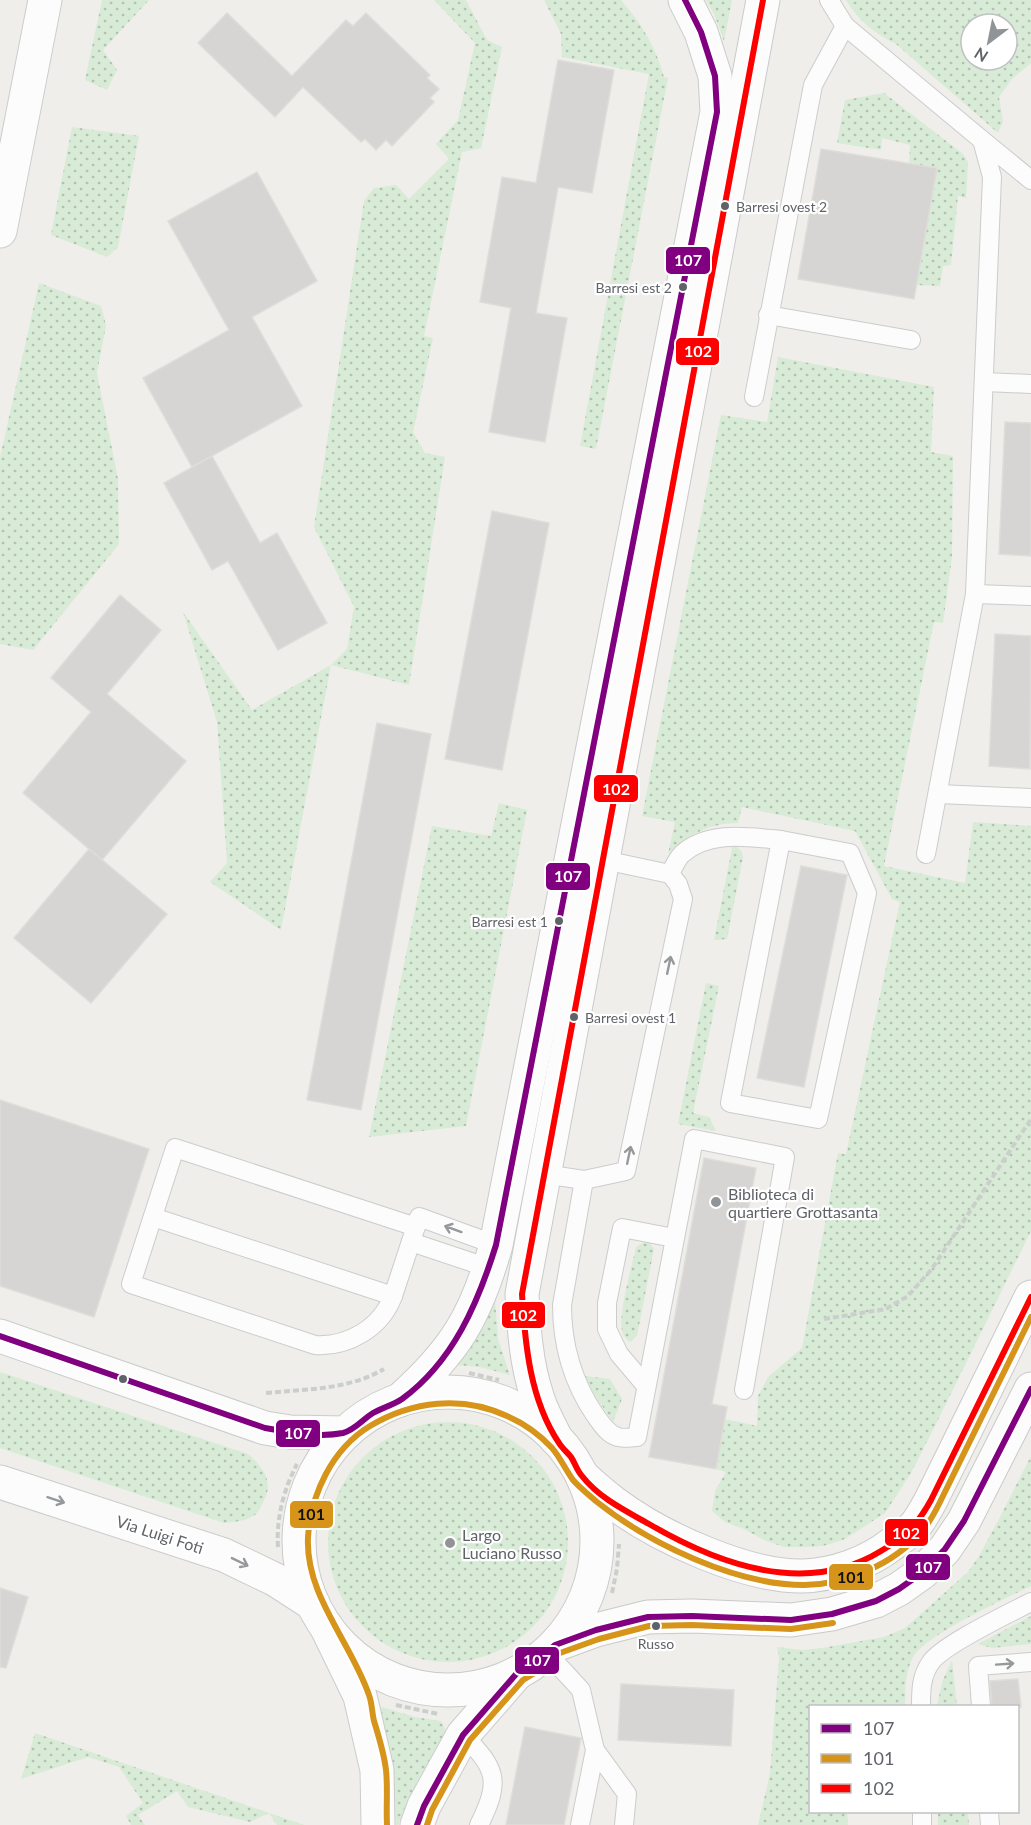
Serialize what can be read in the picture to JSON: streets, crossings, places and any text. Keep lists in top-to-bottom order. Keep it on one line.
{"streets":{"street":["Via Luigi Foti"]},"places":["Barresi ovest 2","Barresi est 2","Barresi est 1","Barresi ovest 1","Biblioteca di quartiere Grottasanta","Largo Luciano Russo","Russo"],"lines":["transit line 107","transit line 102","transit line 101"],"legend":["107","101","102"],"north":"bottom left"}
